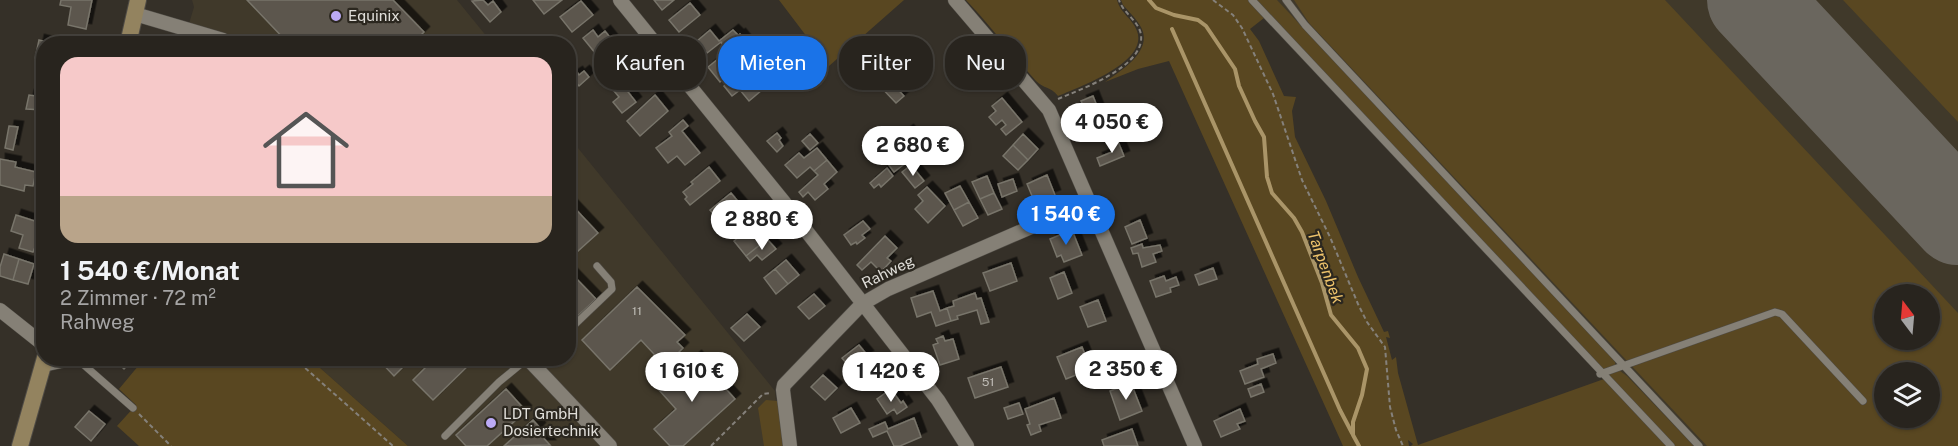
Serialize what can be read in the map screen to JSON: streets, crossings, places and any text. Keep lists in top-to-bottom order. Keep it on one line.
{"streets":{"street":["Rahweg"]},"water":["Tarpenbek"],"places":["Equinix","LDT GmbH Dosiertechnik"],"house_numbers":["11","51"],"north":"top","page":{"chip":["Kaufen","Mieten","Filter","Neu"],"list":[{"name":"1 540 €/Monat","note":"2 Zimmer · 72 m² · Rahweg"}],"price":["4 050 €","2 680 €","1 540 €","2 880 €","2 350 €","1 610 €","1 420 €"]}}
